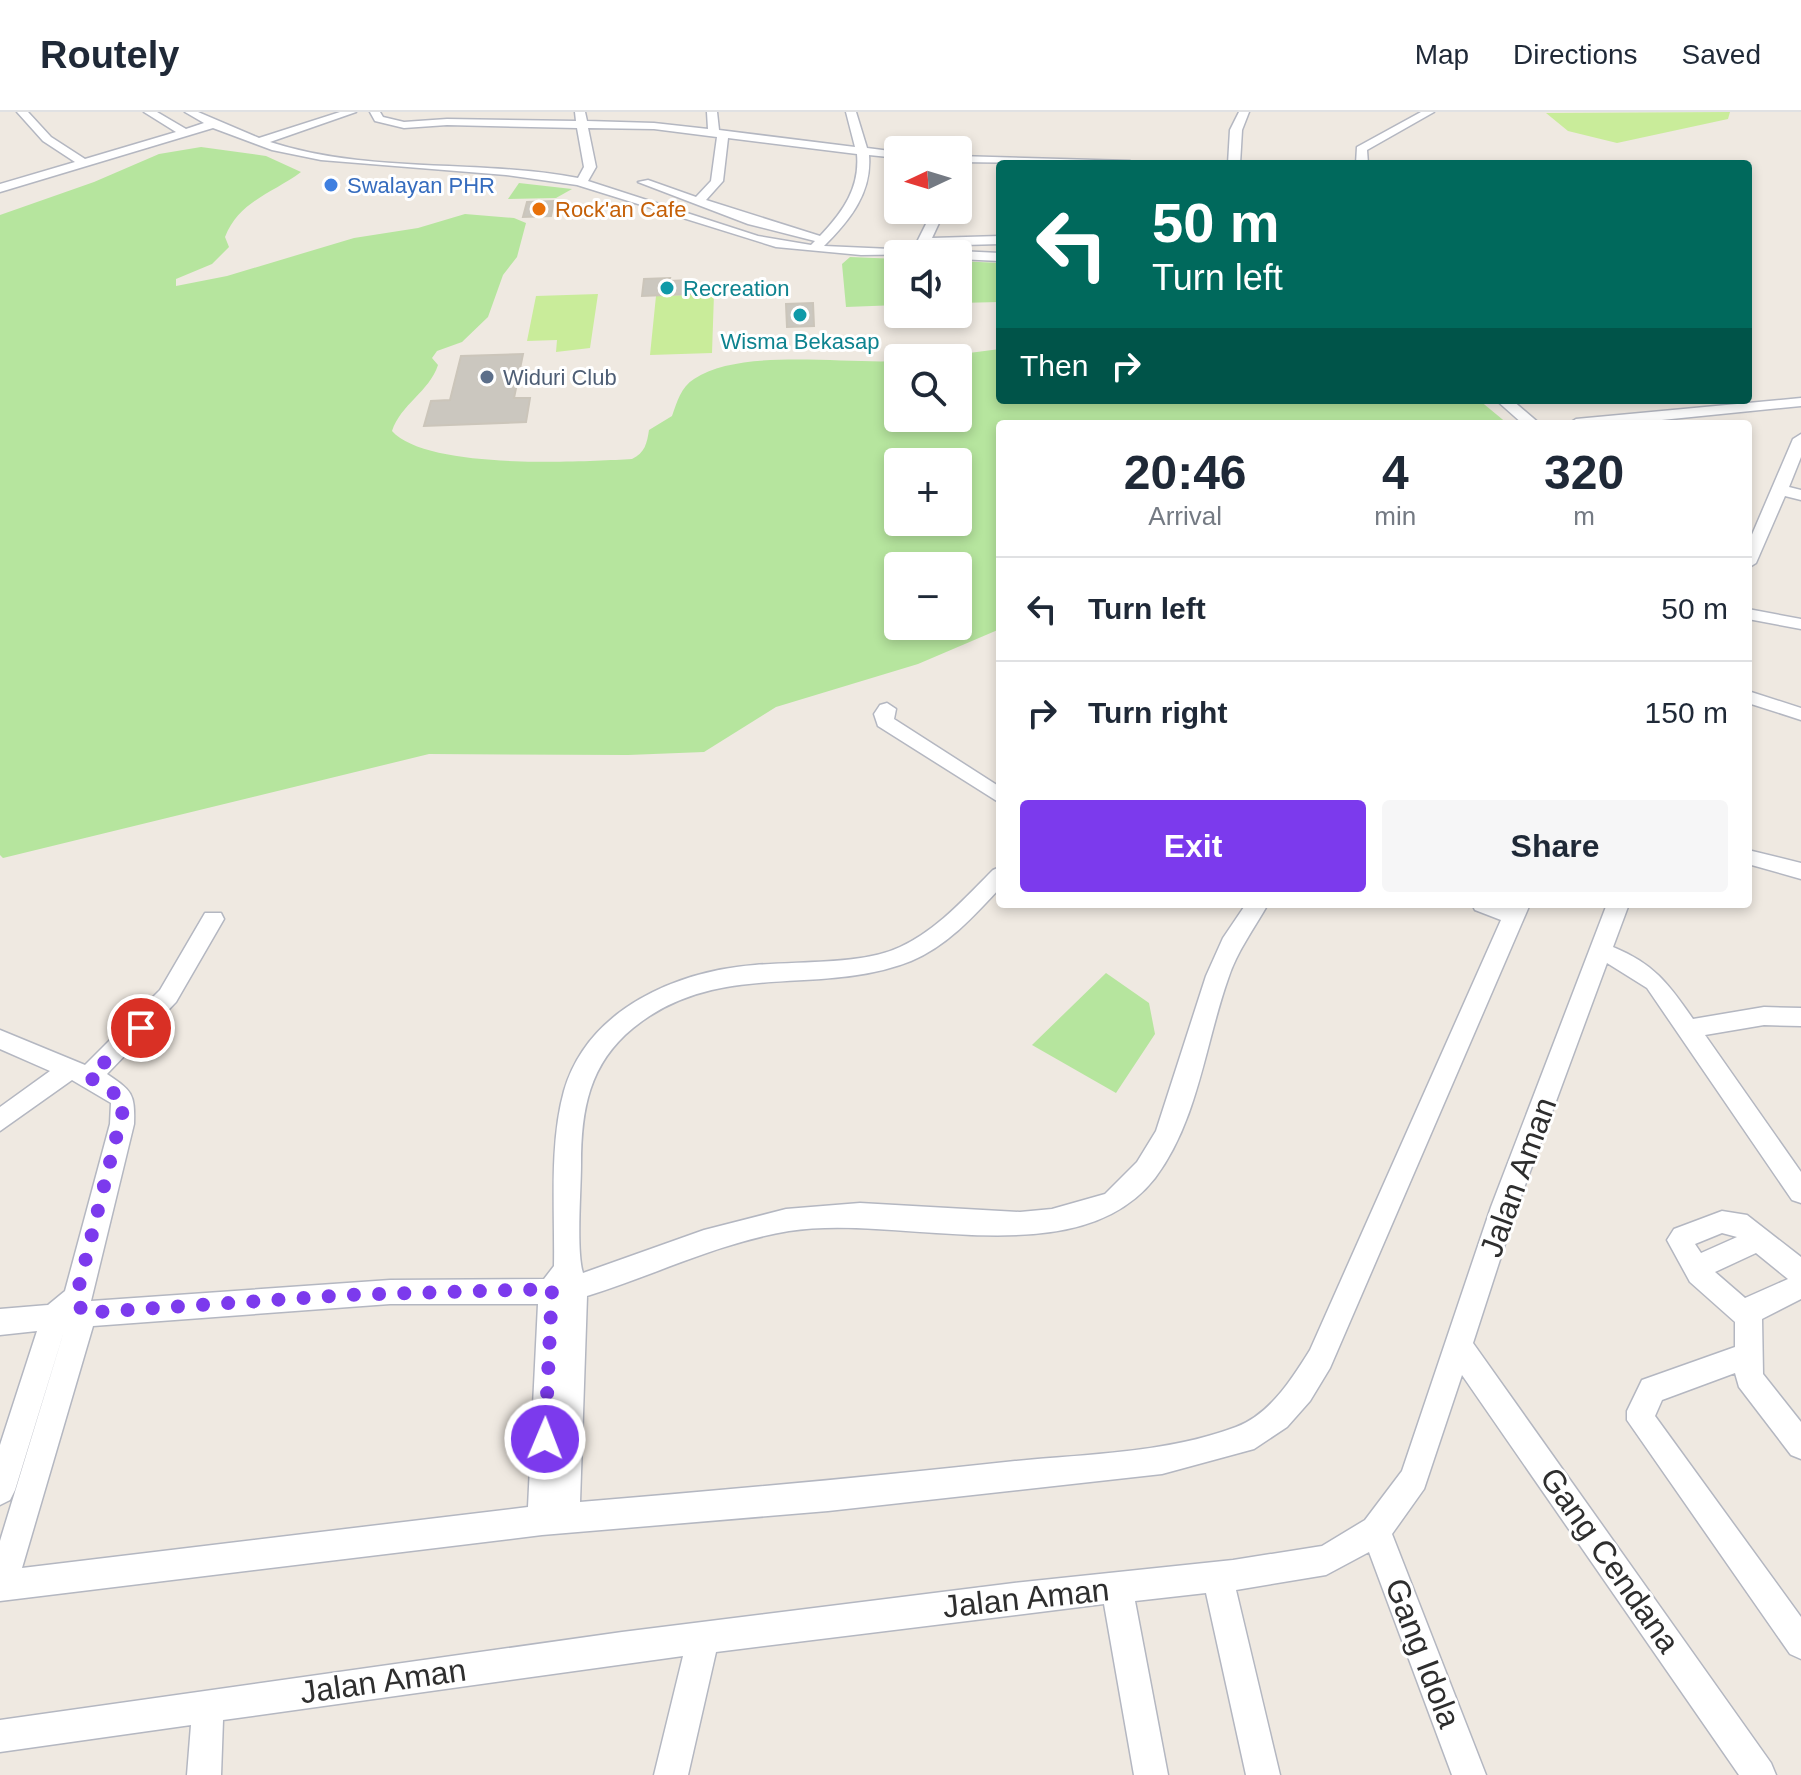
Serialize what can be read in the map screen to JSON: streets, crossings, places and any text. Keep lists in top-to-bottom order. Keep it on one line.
{"streets":{"street":["Jalan Aman","Gang Cendana","Gang Idola"]},"crossings":[["Jalan Aman","Gang Cendana"],["Jalan Aman","Gang Idola"]],"places":["Swalayan PHR","Rock'an Cafe","Recreation","Wisma Bekasap","Widuri Club"],"north":"left","page":{"header":"Routely","nav":["Map","Directions","Saved"],"map_buttons":["+","−"],"turn":["50 m","Turn left"],"then":"Then","eta":["20:46","Arrival","4","min","320","m"],"list":[{"name":"Turn left","value":"50 m"},{"name":"Turn right","value":"150 m"}],"buttons":["Exit","Share"]}}
